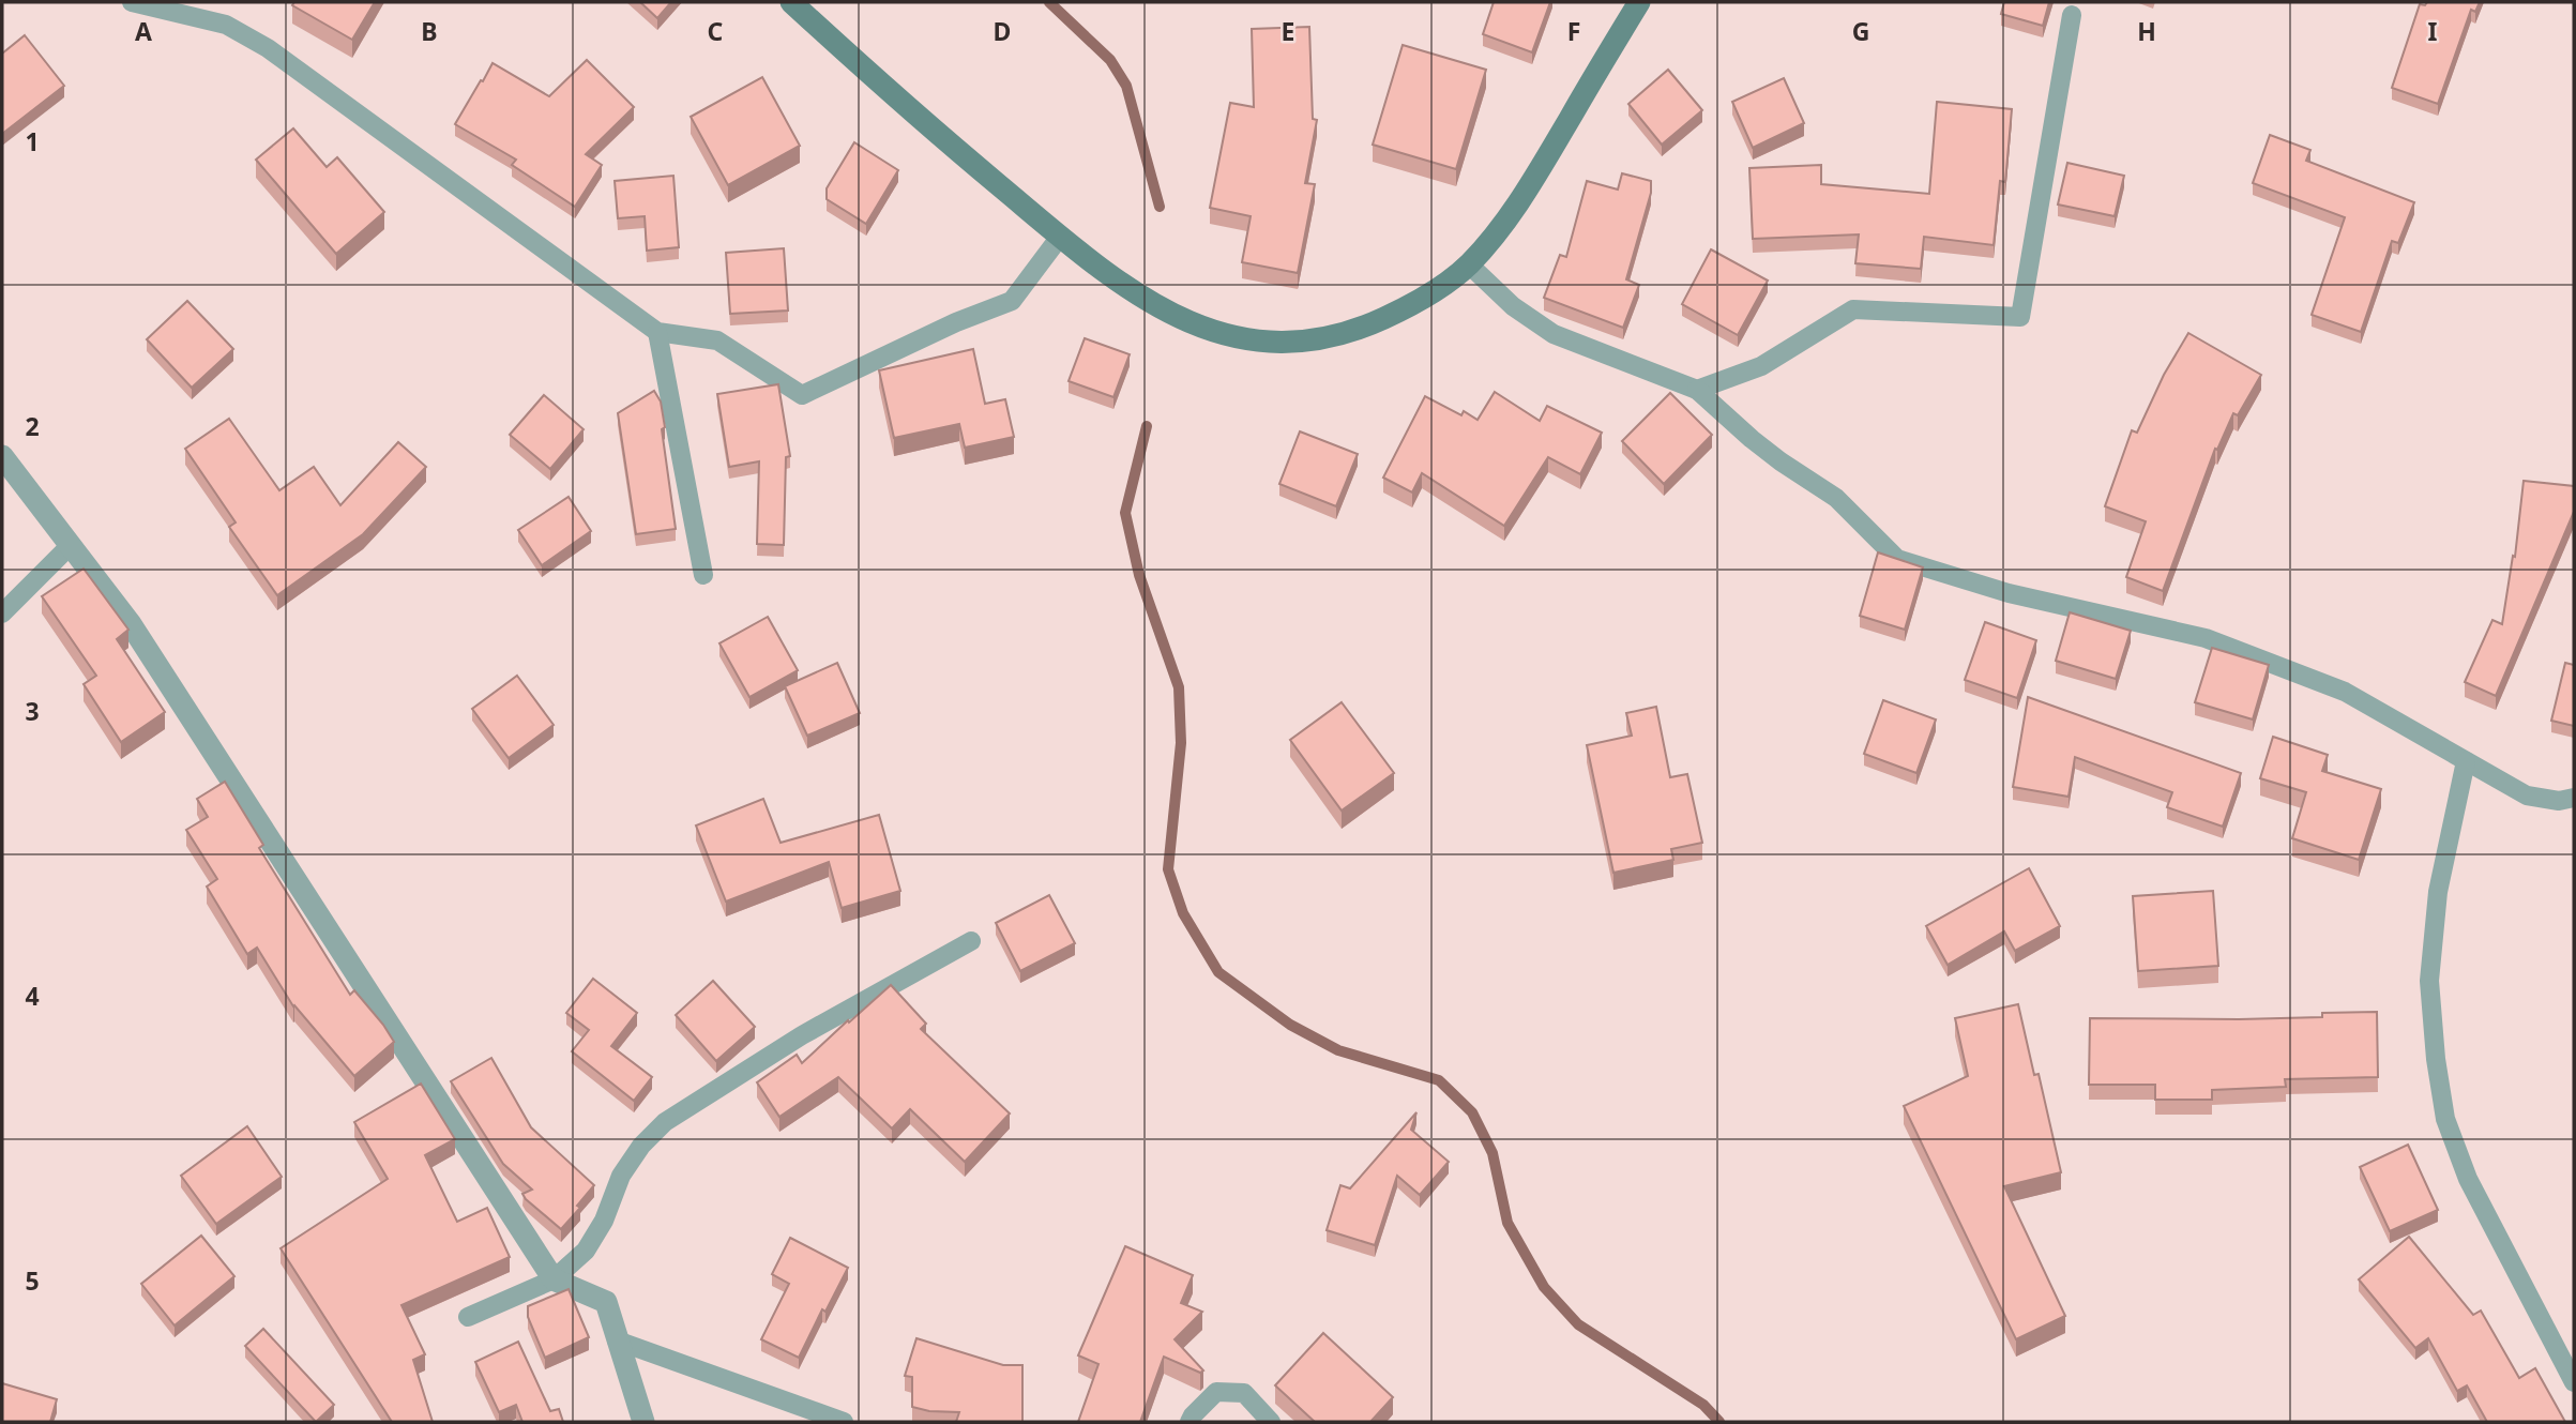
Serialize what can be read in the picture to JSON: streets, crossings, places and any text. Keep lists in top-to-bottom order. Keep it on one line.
{"grid":{"columns":["A","B","C","D","E","F","G","H","I"],"rows":["1","2","3","4","5"]}}
